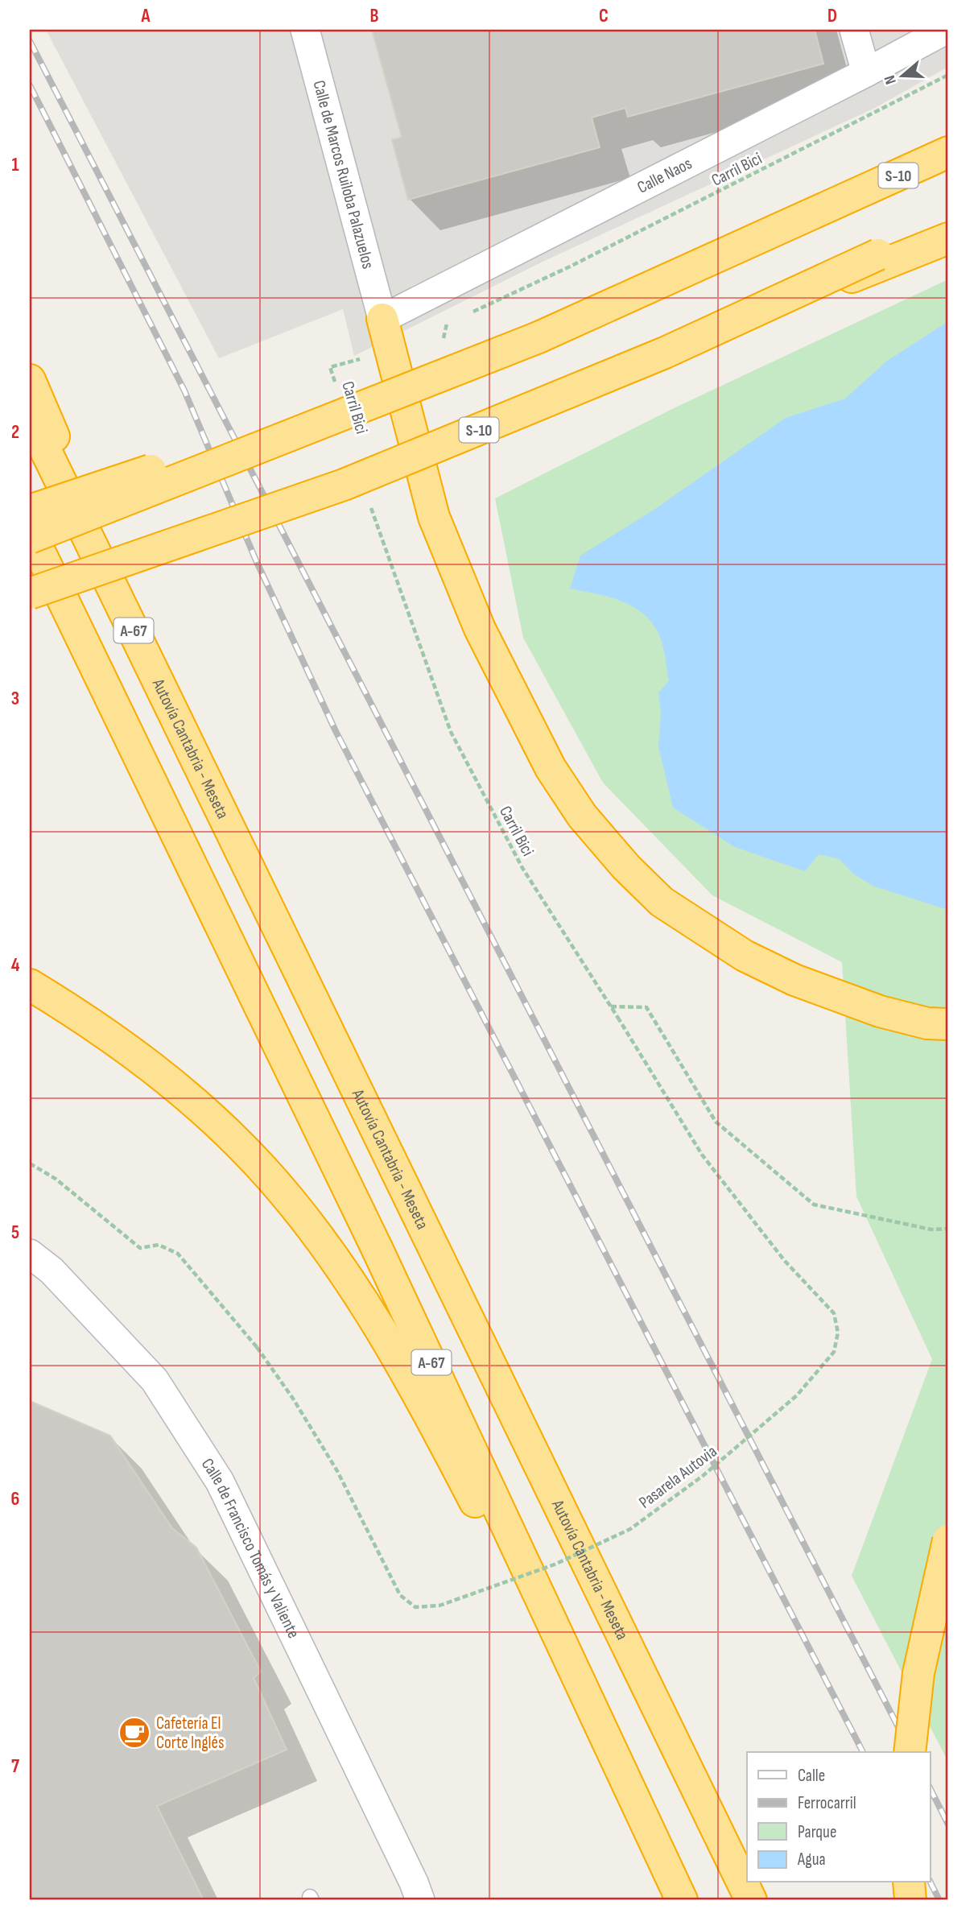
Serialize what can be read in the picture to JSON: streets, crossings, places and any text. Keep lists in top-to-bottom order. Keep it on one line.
{"streets":{"highway":["S-10","A-67","Autovía Cantabria - Meseta"],"street":["Calle de Marcos Ruiloba Palazuelos","Calle Naos","Calle de Francisco Tomás y Valiente"],"path":["Carril Bici","Pasarela Autovia"]},"crossings":[["Carril Bici","Pasarela Autovia"],["Calle de Marcos Ruiloba Palazuelos","Calle Naos"]],"places":{"cafe":["Cafetería El Corte Inglés"]},"legend":["Calle","Ferrocarril","Parque","Agua"],"north":"left","grid":{"columns":["A","B","C","D"],"rows":["1","2","3","4","5","6","7"]}}
